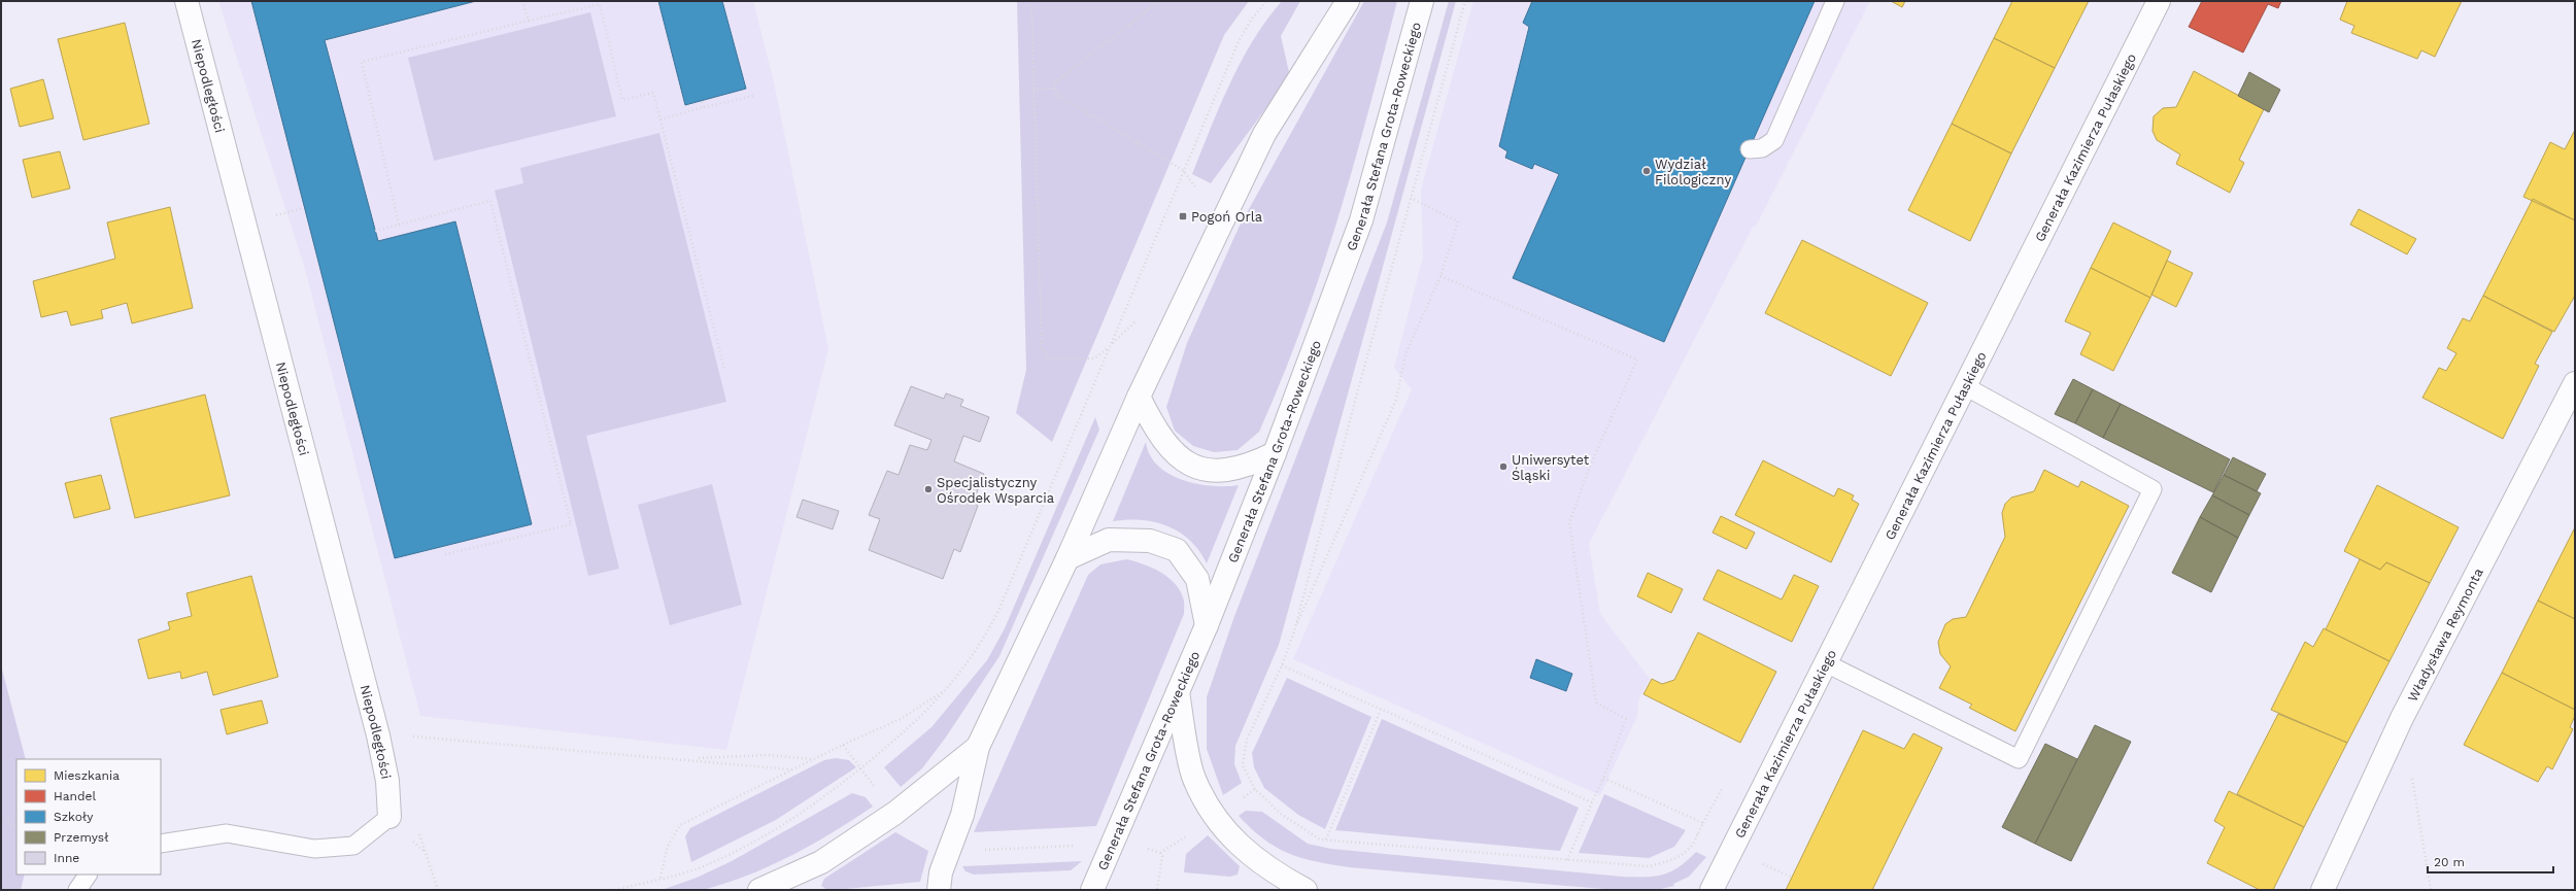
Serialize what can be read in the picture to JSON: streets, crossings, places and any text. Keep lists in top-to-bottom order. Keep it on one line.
{"streets":{"street":["Niepodległości","Generała Stefana Grota-Roweckiego","Generała Kazimierza Pułaskiego","Władysława Reymonta"]},"places":{"other":["Wydział Filologiczny","Uniwersytet Śląski","Specjalistyczny Ośrodek Wsparcia"],"transit":["Pogoń Orla"]},"legend":["Mieszkania","Handel","Szkoły","Przemysł","Inne"],"scale_bar":"20 m"}
